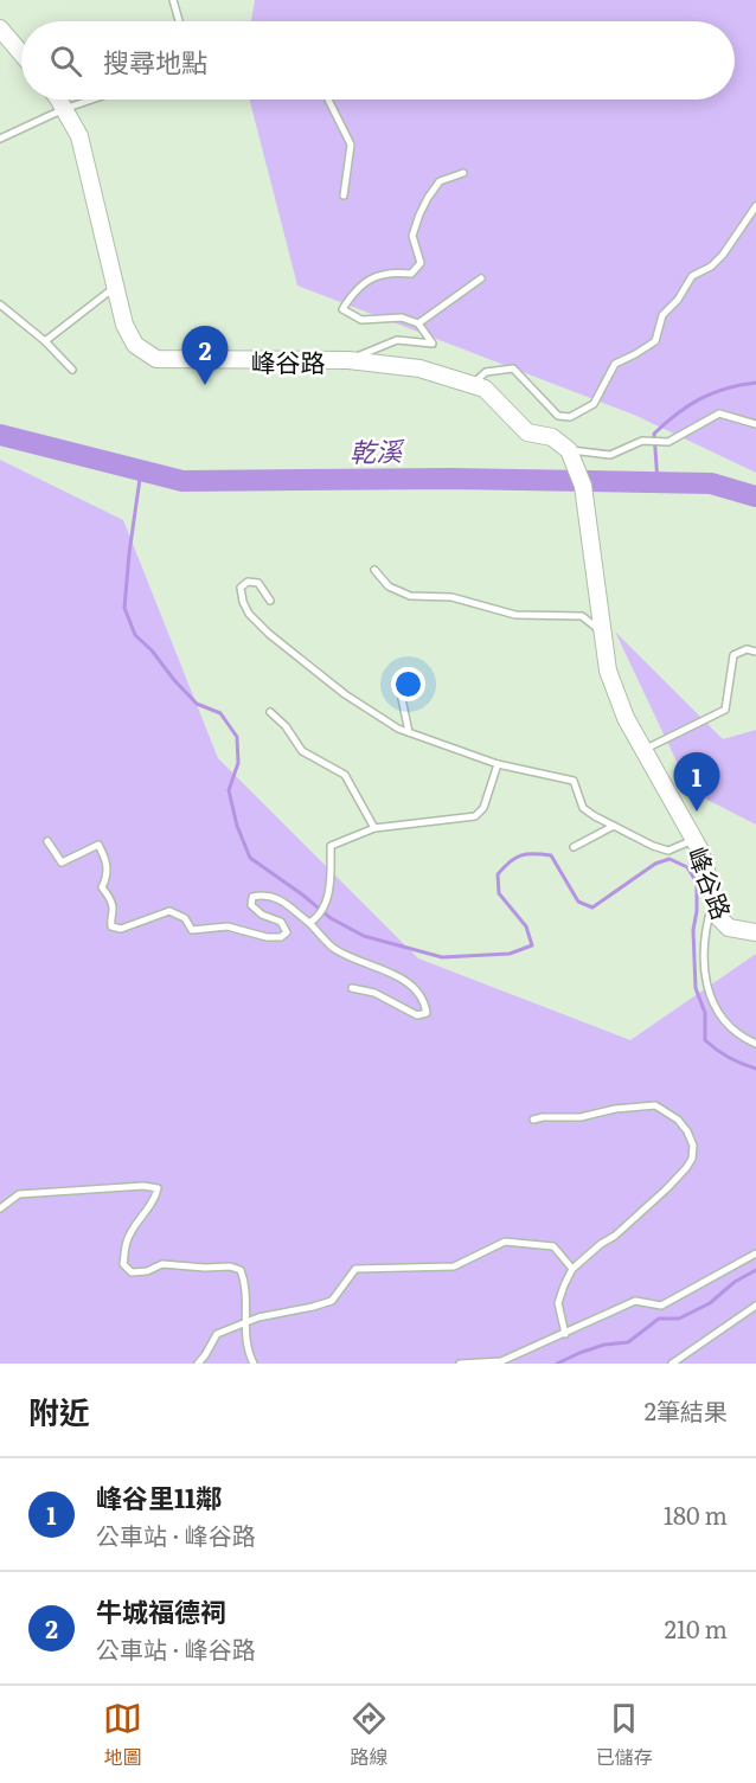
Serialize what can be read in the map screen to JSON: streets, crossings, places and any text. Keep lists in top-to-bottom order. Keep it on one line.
{"streets":{"street":["峰谷路"]},"water":["乾溪"],"page":{"search":"搜尋地點","pins":["2","1"],"heading":["附近","2筆結果"],"list":[{"mark":"1","name":"峰谷里11鄰","note":"公車站 · 峰谷路","value":"180 m"},{"mark":"2","name":"牛城福德祠","note":"公車站 · 峰谷路","value":"210 m"}],"nav":["地圖","路線","已儲存"]}}
